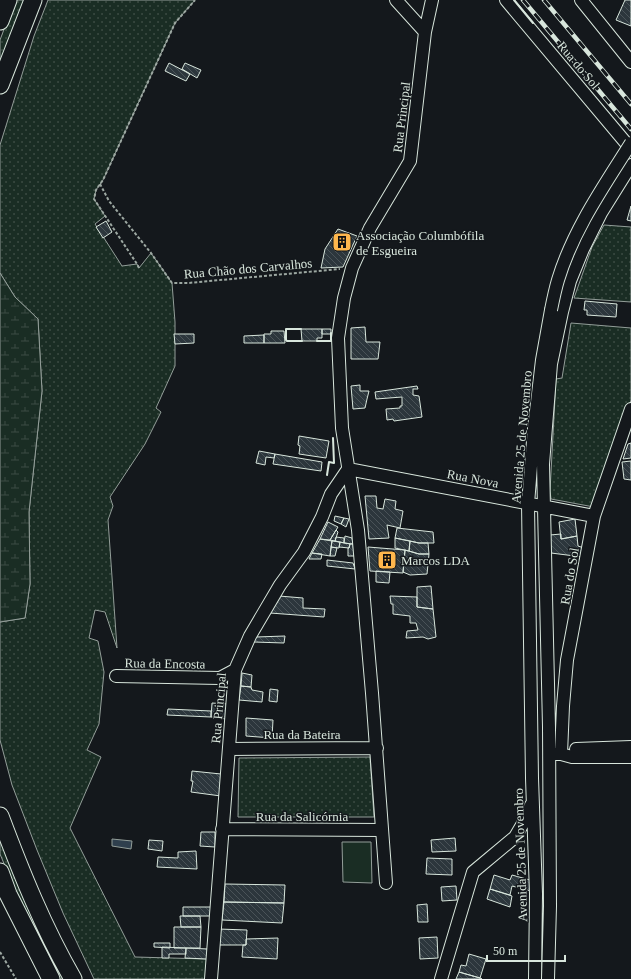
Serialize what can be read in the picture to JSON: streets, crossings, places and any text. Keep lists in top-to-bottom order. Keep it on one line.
{"streets":{"street":["Rua do Sol","Rua Principal","Avenida 25 de Novembro","Rua Nova","Rua da Encosta","Rua da Bateira","Rua da Salicórnia"],"path":["Rua Chão dos Carvalhos"]},"crossings":[["Rua do Sol","Rua Nova"],["Rua Principal","Rua Chão dos Carvalhos"],["Rua Principal","Rua Nova"],["Rua Principal","Rua da Encosta"],["Rua Principal","Rua da Bateira"],["Rua Principal","Rua da Salicórnia"],["Avenida 25 de Novembro","Rua Nova"]],"places":{"building":["Associação Columbófila de Esgueira","Marcos LDA"]},"scale_bar":"50 m"}
